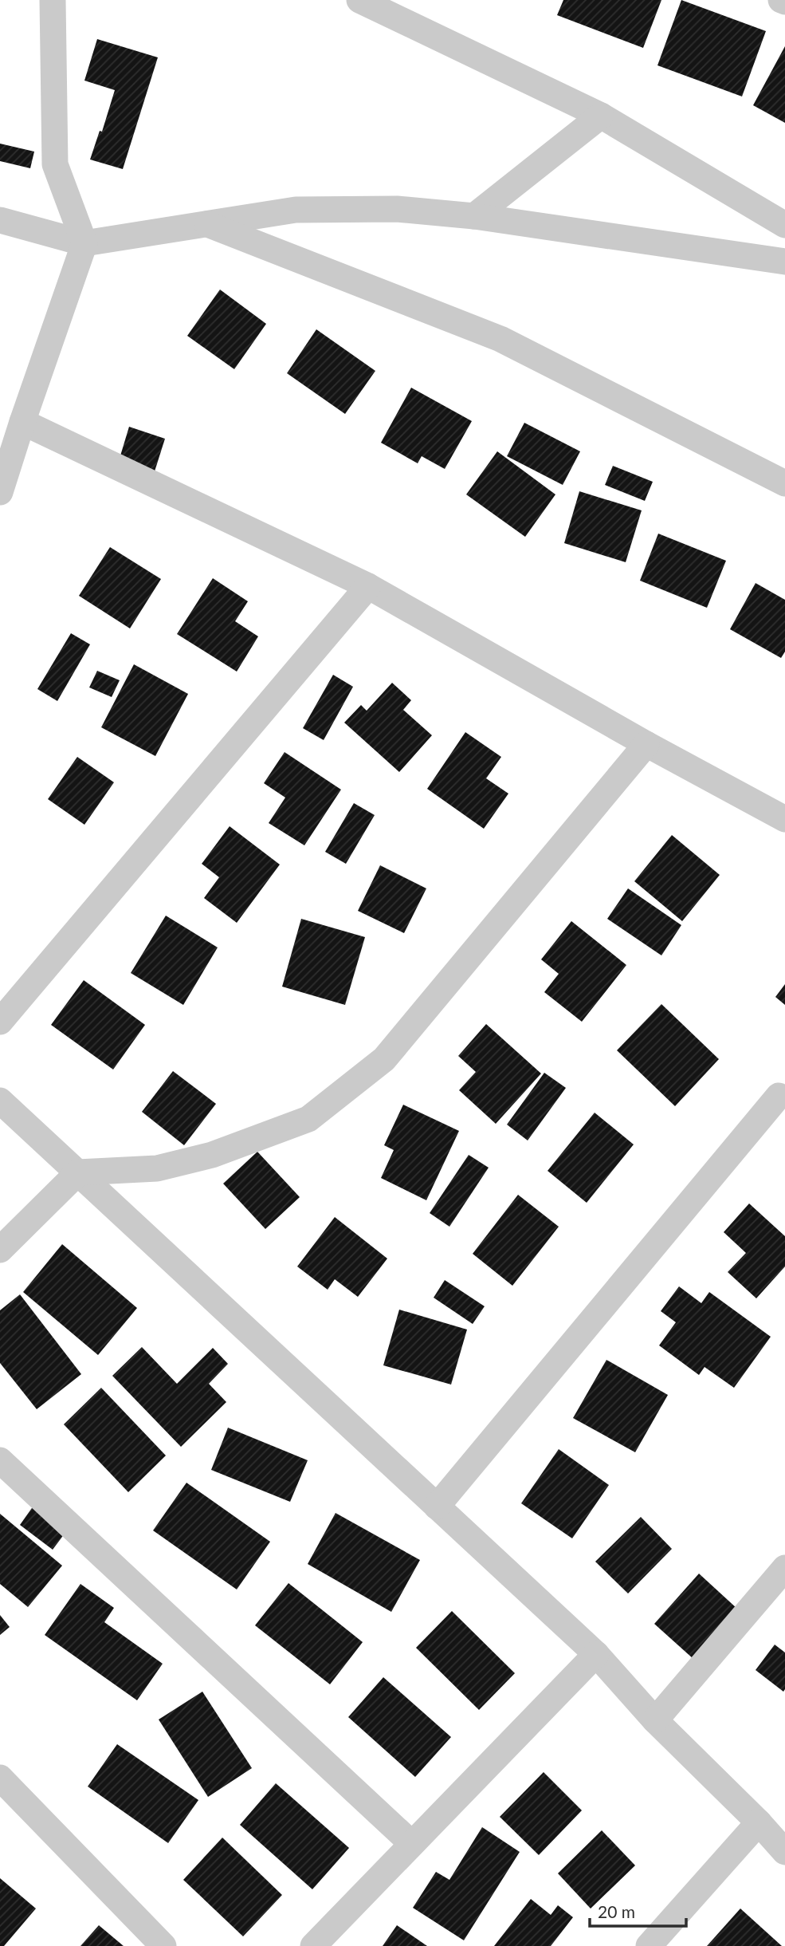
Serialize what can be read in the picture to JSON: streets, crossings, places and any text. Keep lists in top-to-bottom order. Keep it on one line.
{"scale_bar":"20 m"}
